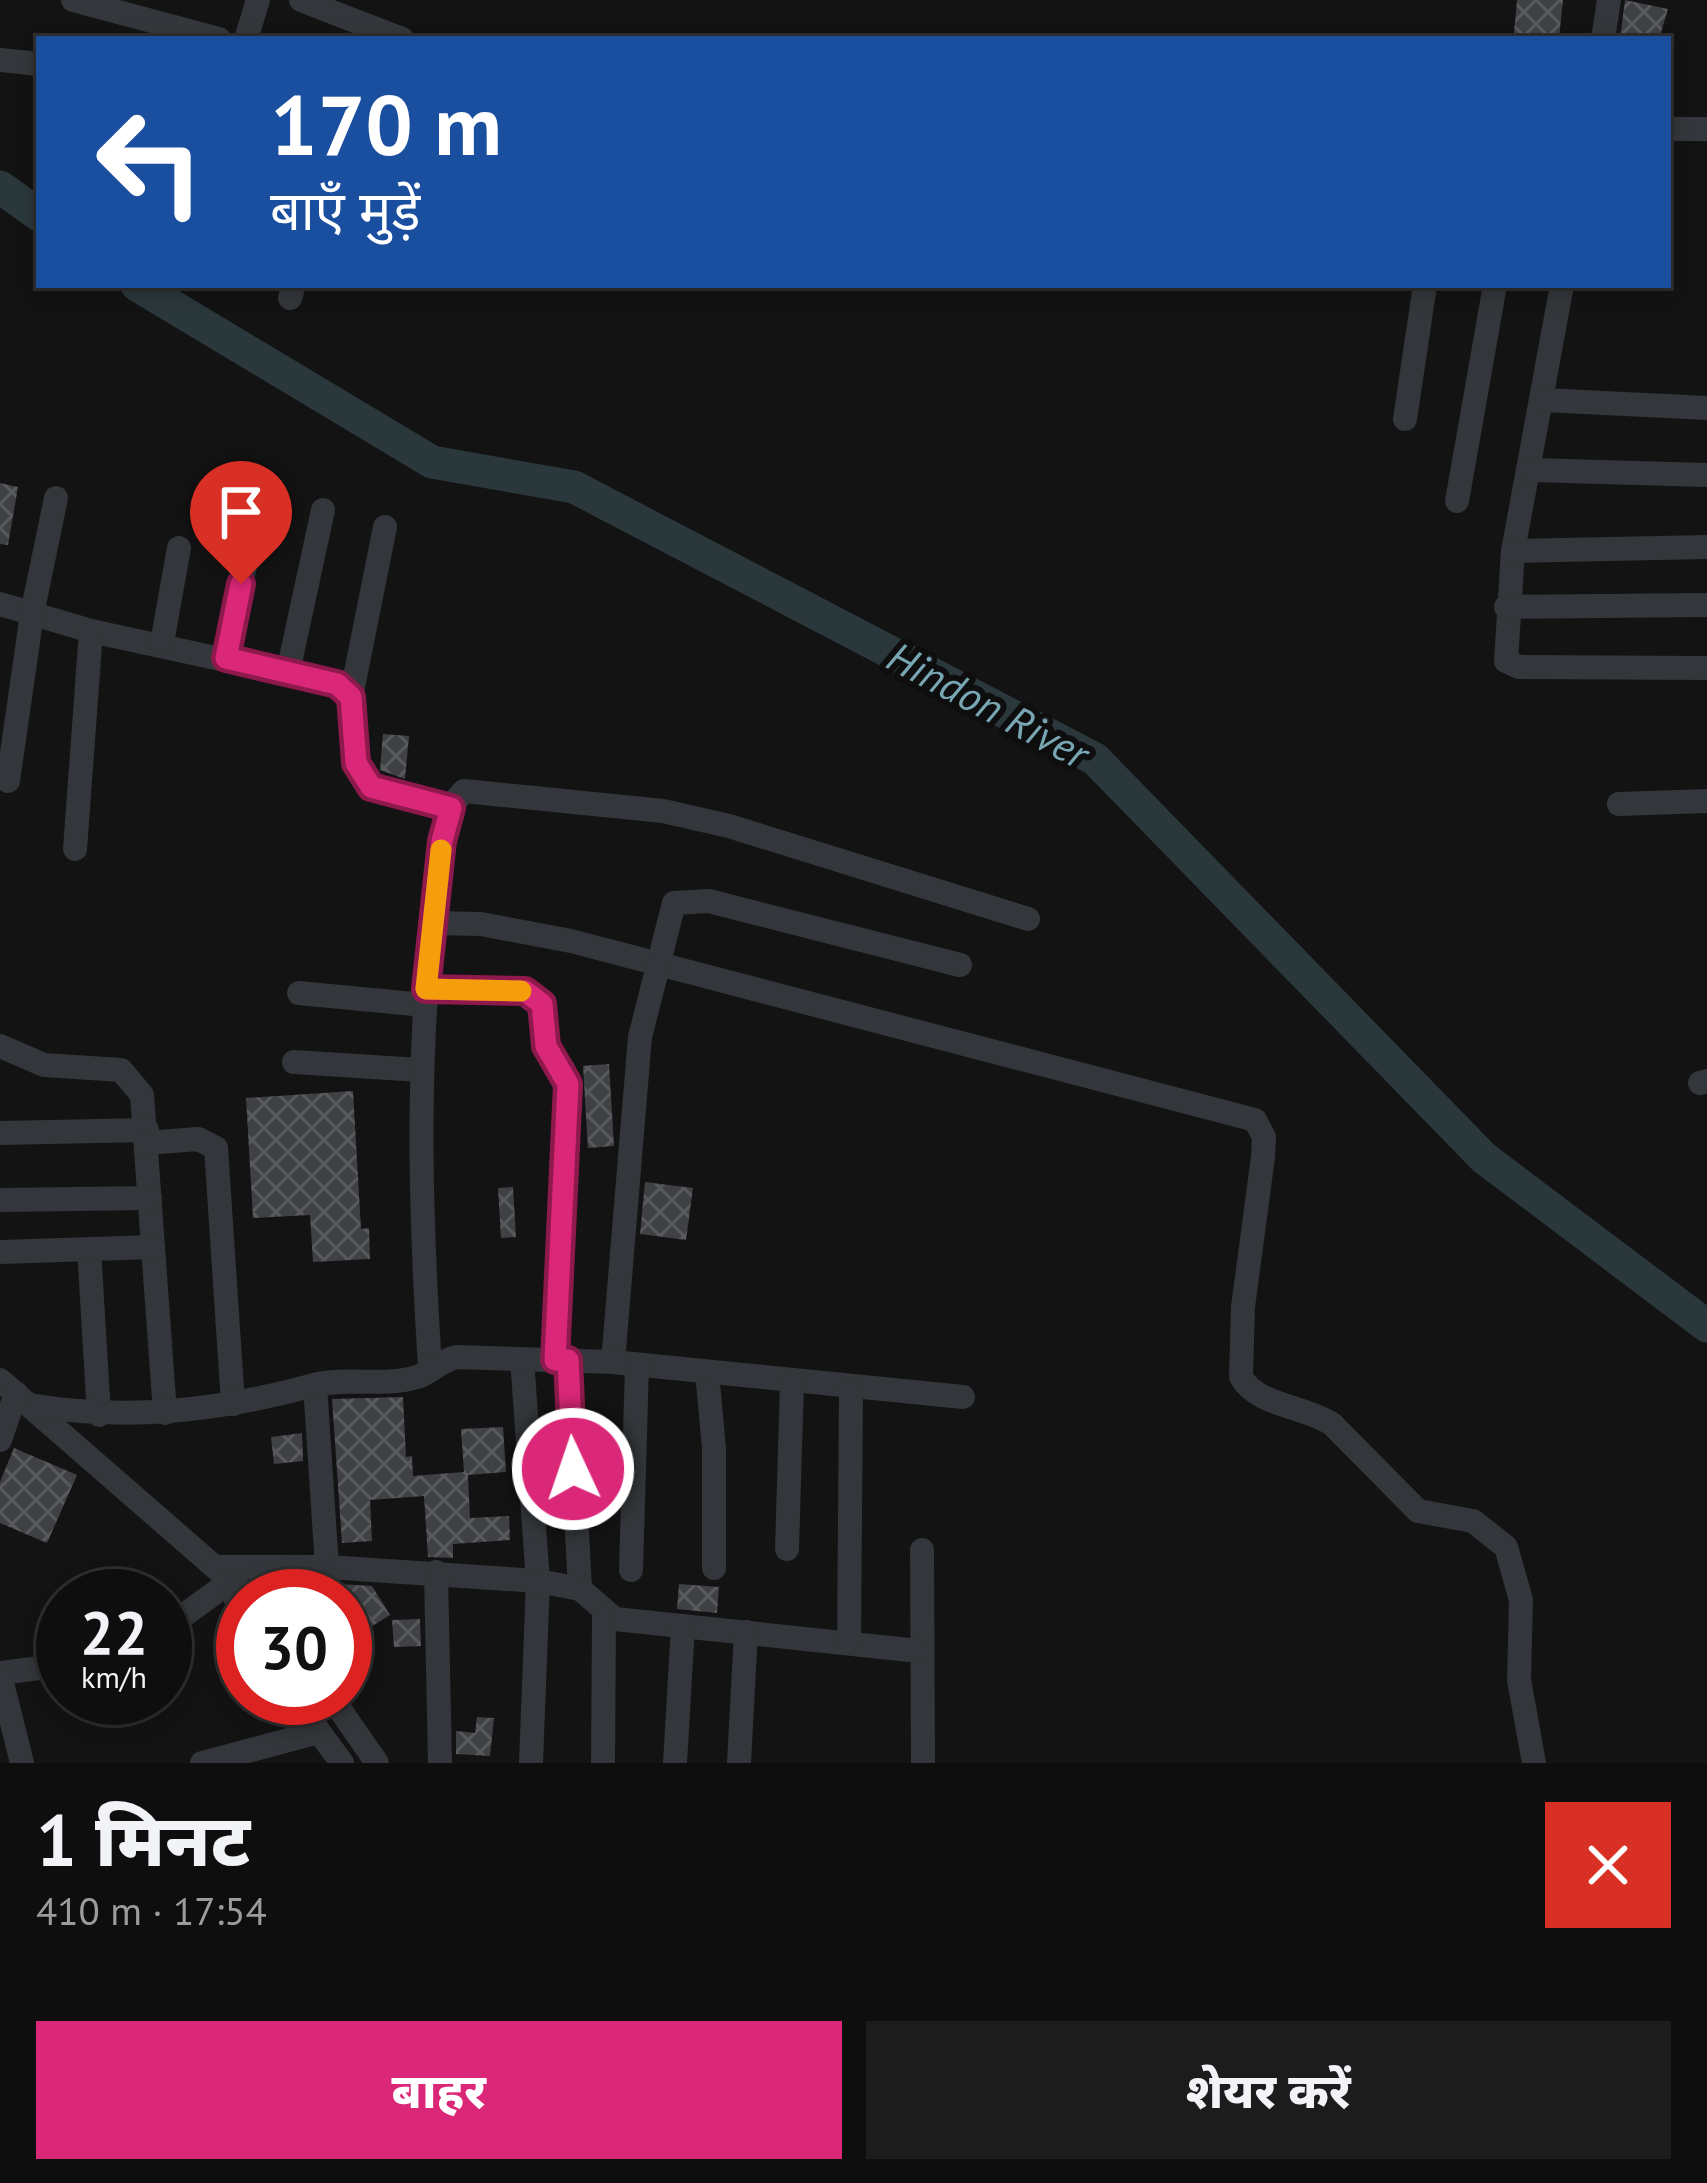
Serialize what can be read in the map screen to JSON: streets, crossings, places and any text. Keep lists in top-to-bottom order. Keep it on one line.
{"water":["Hindon River"],"page":{"turn":["170 m","बाएँ मुड़ें"],"speed":"22 km/h","limit":"30","heading":["1 मिनट","410 m · 17:54"],"buttons":["बाहर","शेयर करें"]}}
